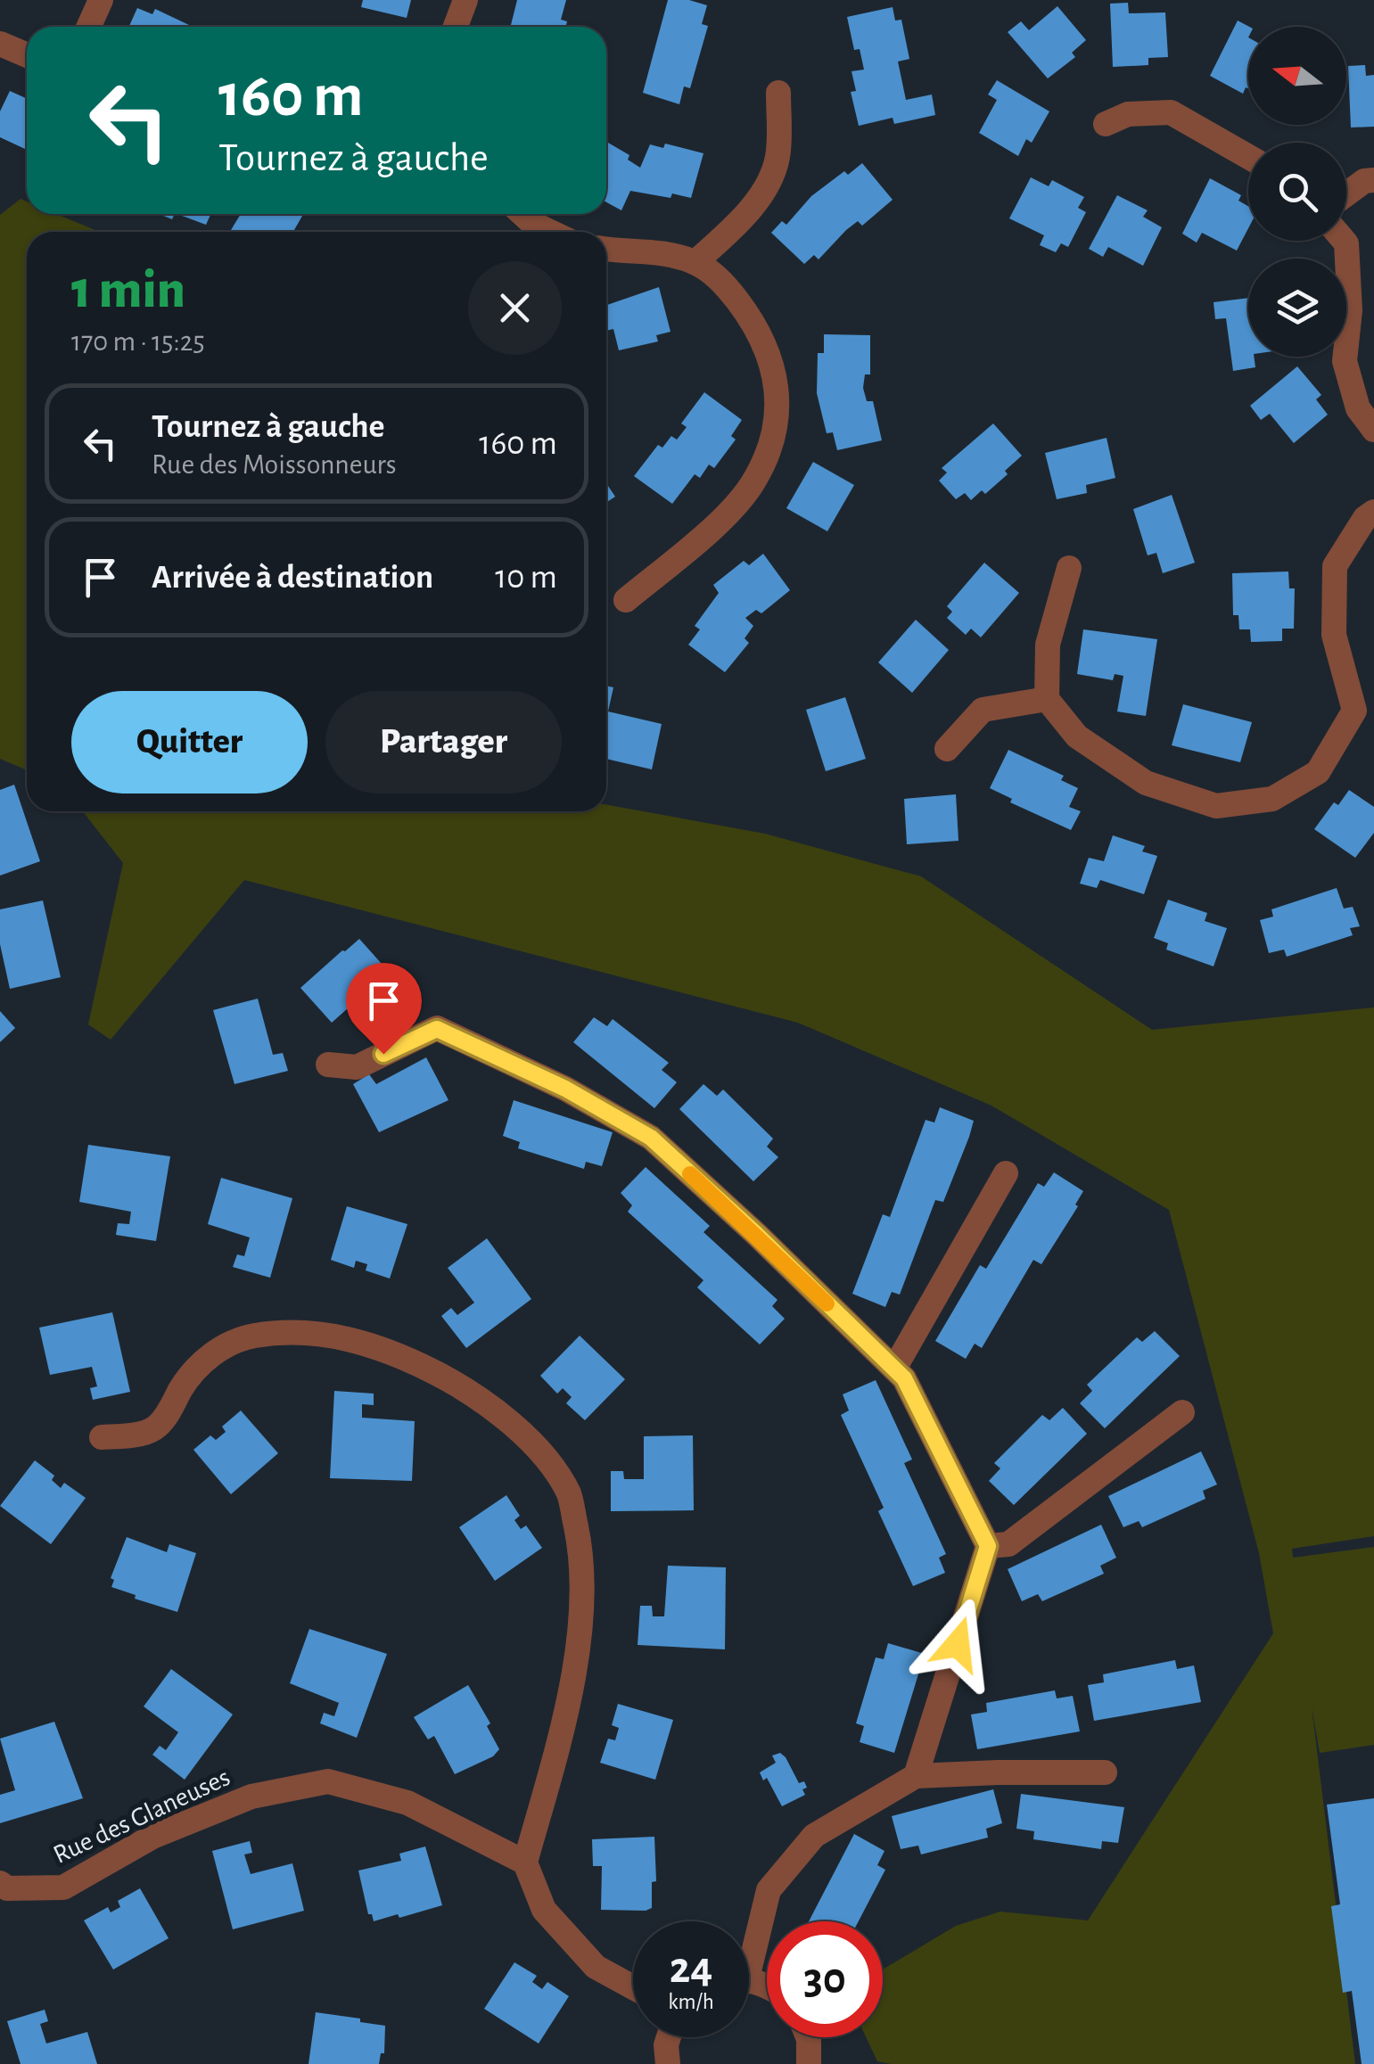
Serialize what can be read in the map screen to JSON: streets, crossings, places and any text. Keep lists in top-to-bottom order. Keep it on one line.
{"streets":{"street":["Rue des Glaneuses"]},"north":"left","page":{"turn":["160 m","Tournez à gauche"],"heading":["1 min","170 m · 15:25"],"list":[{"name":"Tournez à gauche","note":"Rue des Moissonneurs","value":"160 m"},{"name":"Arrivée à destination","value":"10 m"}],"buttons":["Quitter","Partager"],"speed":"24 km/h","limit":"30"}}
